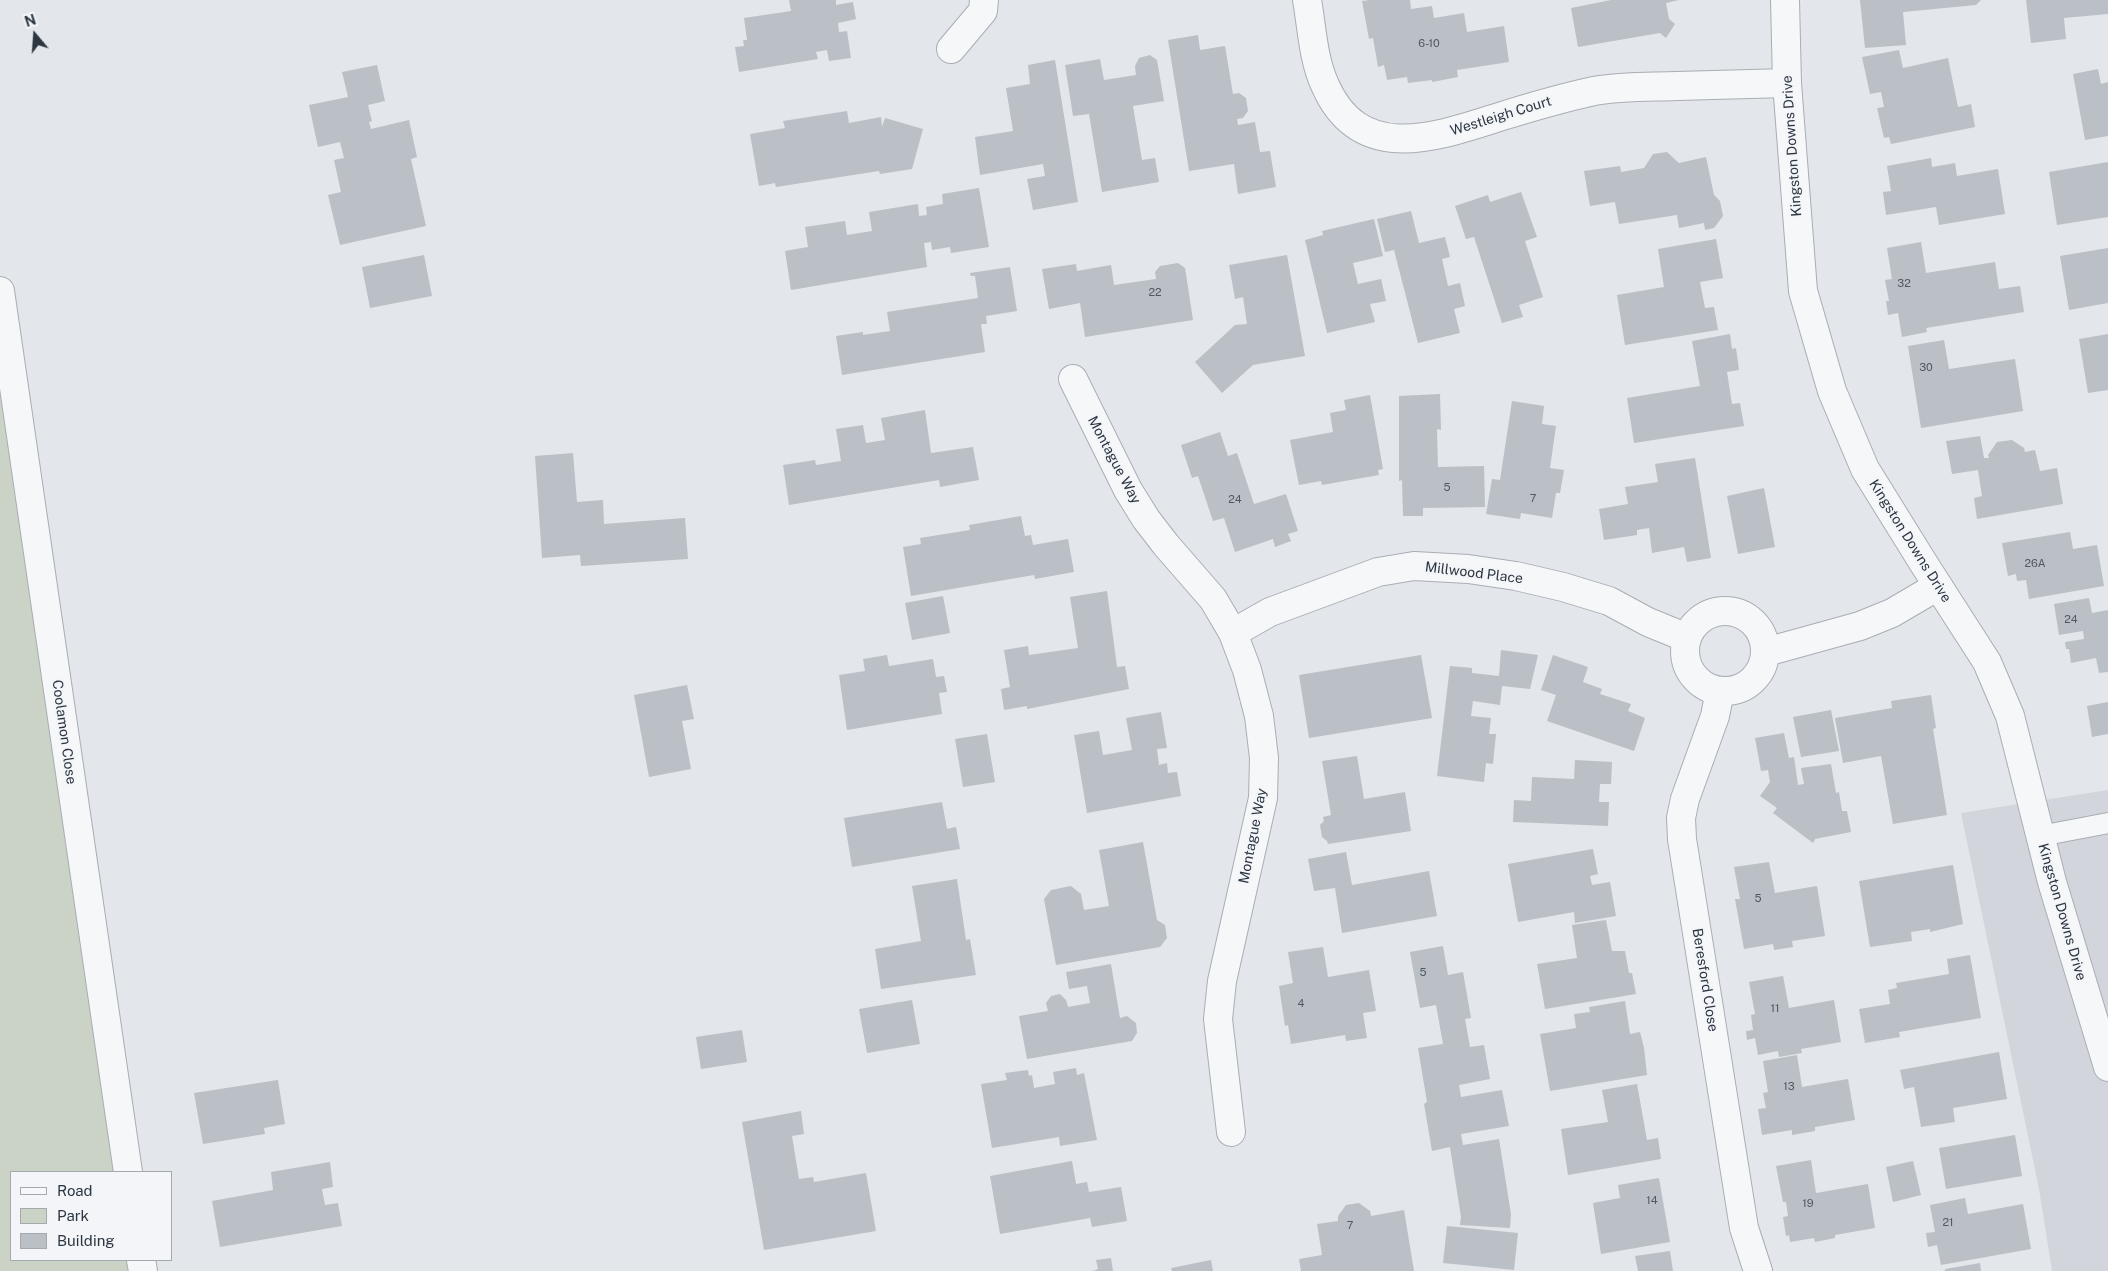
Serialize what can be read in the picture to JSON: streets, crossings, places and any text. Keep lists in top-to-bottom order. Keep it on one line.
{"streets":{"street":["Westleigh Court","Kingston Downs Drive","Montague Way","Millwood Place","Coolamon Close","Beresford Close"]},"crossings":[["Westleigh Court","Kingston Downs Drive"],["Montague Way","Millwood Place"],["Millwood Place","Beresford Close"]],"house_numbers":["6-10","32","22","30","5","7","24","26A","24","5","5","4","11","13","14","19","21","7"],"legend":["Road","Park","Building"],"north":"top"}
